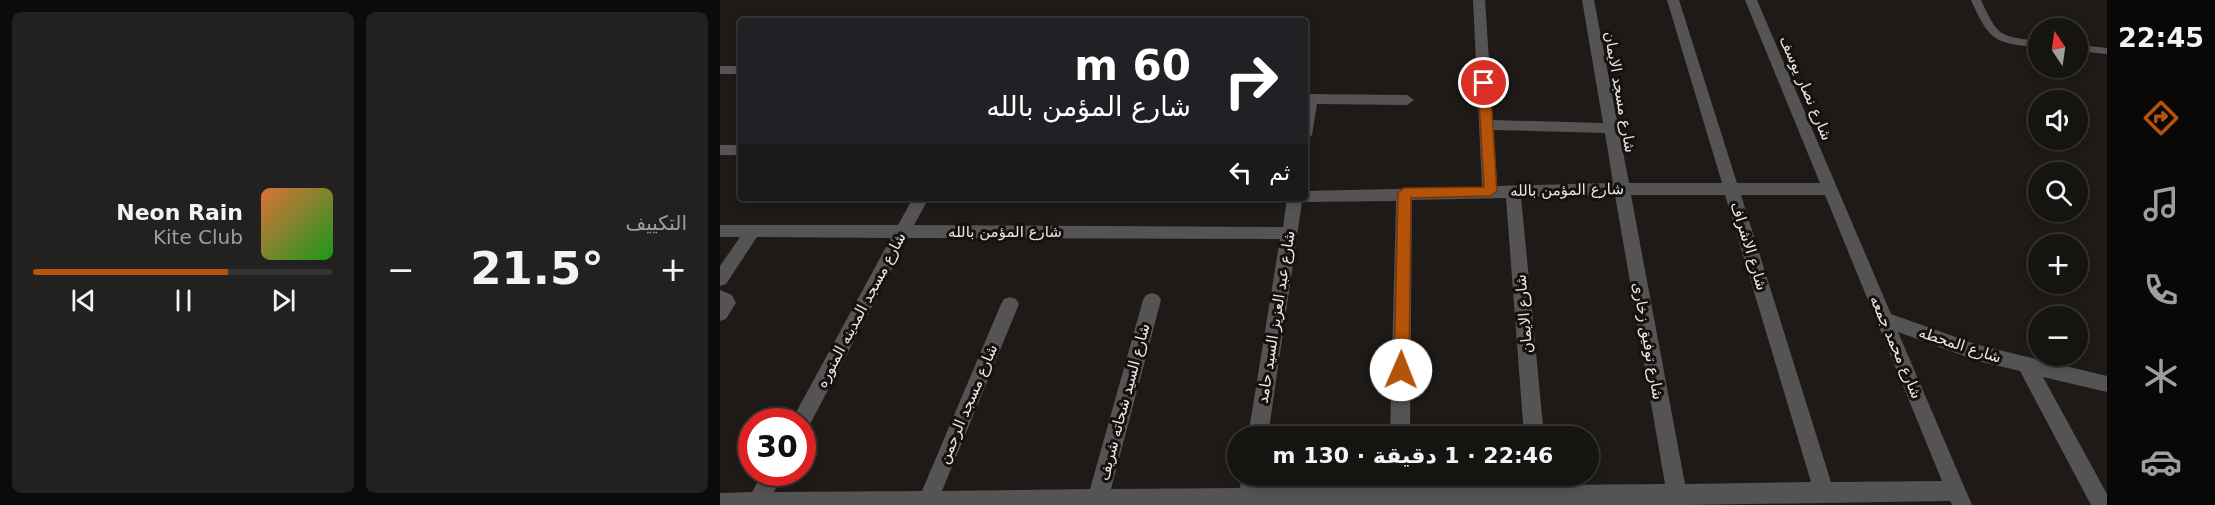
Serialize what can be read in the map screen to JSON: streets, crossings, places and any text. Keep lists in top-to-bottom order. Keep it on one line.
{"streets":{"street":["شارع نصار يوسف","شارع مسجد الايمان","شارع المؤمن بالله","شارع الاشراف","شارع مسجد المدينه المنوره","شارع الايمان","شارع عبد العزيز السيد حامد","شارع توفيق زخارى","شارع المحطه","شارع محمد جمعه","شارع السيد شحاته شريف","شارع مسجد الرحمن"]},"crossings":[["شارع نصار يوسف","شارع المؤمن بالله"],["شارع نصار يوسف","شارع محمد جمعه"],["شارع مسجد الايمان","شارع المؤمن بالله"],["شارع مسجد الايمان","شارع توفيق زخارى"],["شارع المؤمن بالله","شارع الاشراف"],["شارع المؤمن بالله","شارع مسجد المدينه المنوره"],["شارع المؤمن بالله","شارع الايمان"],["شارع المؤمن بالله","شارع عبد العزيز السيد حامد"],["شارع المؤمن بالله","شارع توفيق زخارى"],["شارع المؤمن بالله","شارع محمد جمعه"],["شارع المحطه","شارع محمد جمعه"]],"north":"top","page":{"tabs":"22:45","tile":"التكييف","map_buttons":["+","−"],"turn":["60 m","شارع المؤمن بالله"],"then":"ثم","song":["Neon Rain","Kite Club"],"heat":["−","21.5°","+"],"limit":"30","trip":"22:46 · 1 دقيقة · 130 m"}}
